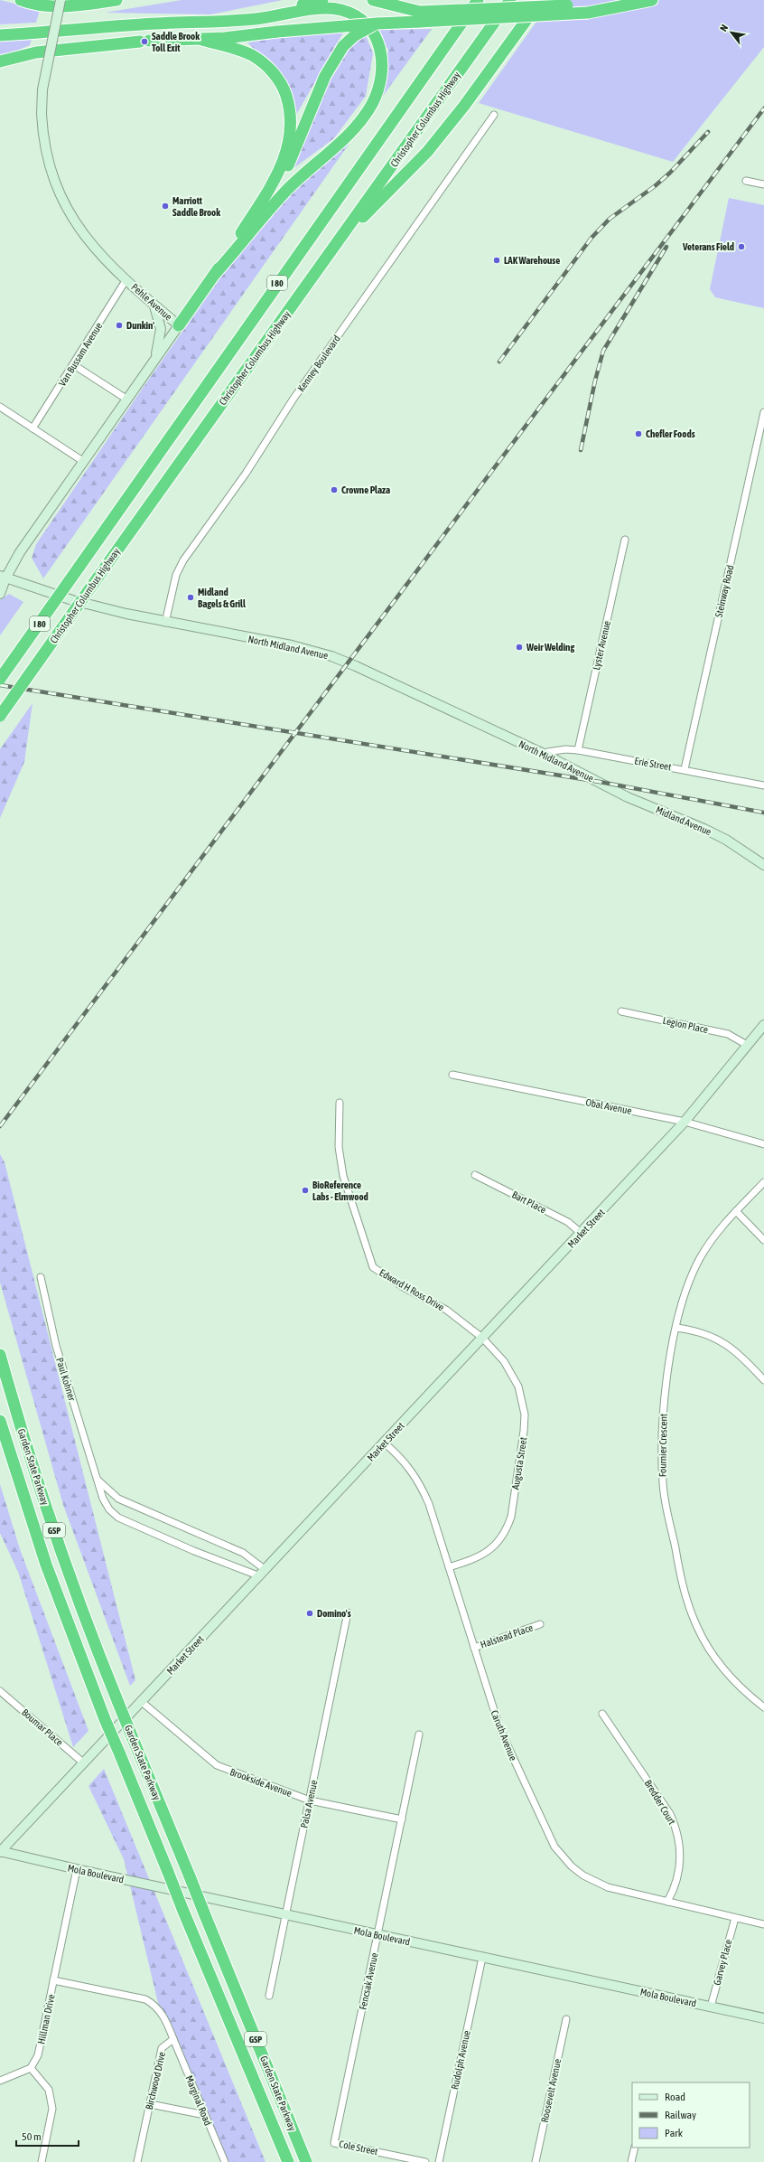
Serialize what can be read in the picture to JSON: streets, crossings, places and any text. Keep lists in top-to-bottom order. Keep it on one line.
{"streets":{"highway":["Christopher Columbus Highway","I 80","Garden State Parkway","GSP"],"street":["Pehle Avenue","Van Bussam Avenue","Kenney Boulevard","Steinway Road","Lyster Avenue","North Midland Avenue","Erie Street","Midland Avenue","Legion Place","Obal Avenue","Bart Place","Market Street","Edward H Ross Drive","Paul Kohner","Fournier Crescent","Augusta Street","Halstead Place","Boumar Place","Caruth Avenue","Brookside Avenue","Bredder Court","Palsa Avenue","Mola Boulevard","Garvey Place","Fencsak Avenue","Hillman Drive","Rudolph Avenue","Birchwood Drive","Roosevelt Avenue","Marginal Road","Cole Street"]},"crossings":[["Pehle Avenue","Van Bussam Avenue"],["Pehle Avenue","North Midland Avenue"],["Kenney Boulevard","North Midland Avenue"],["Steinway Road","Erie Street"],["Lyster Avenue","Erie Street"],["North Midland Avenue","Erie Street"],["North Midland Avenue","Midland Avenue"],["Legion Place","Market Street"],["Obal Avenue","Market Street"],["Bart Place","Market Street"],["Market Street","Edward H Ross Drive"],["Market Street","Paul Kohner"],["Market Street","Augusta Street"],["Market Street","Boumar Place"],["Market Street","Caruth Avenue"],["Market Street","Brookside Avenue"],["Market Street","Mola Boulevard"],["Edward H Ross Drive","Augusta Street"],["Augusta Street","Caruth Avenue"],["Halstead Place","Caruth Avenue"],["Caruth Avenue","Bredder Court"],["Caruth Avenue","Garvey Place"],["Brookside Avenue","Palsa Avenue"],["Brookside Avenue","Fencsak Avenue"],["Palsa Avenue","Mola Boulevard"],["Mola Boulevard","Garvey Place"],["Mola Boulevard","Fencsak Avenue"],["Mola Boulevard","Hillman Drive"],["Mola Boulevard","Rudolph Avenue"],["Fencsak Avenue","Cole Street"],["Birchwood Drive","Marginal Road"]],"places":["Saddle Brook Toll Exit","Marriott Saddle Brook","Veterans Field","LAK Warehouse","Dunkin'","Chefler Foods","Crowne Plaza","Midland Bagels & Grill","Weir Welding","BioReference Labs - Elmwood","Domino's"],"legend":["Road","Railway","Park"],"scale_bar":"50 m","north":"top left"}
